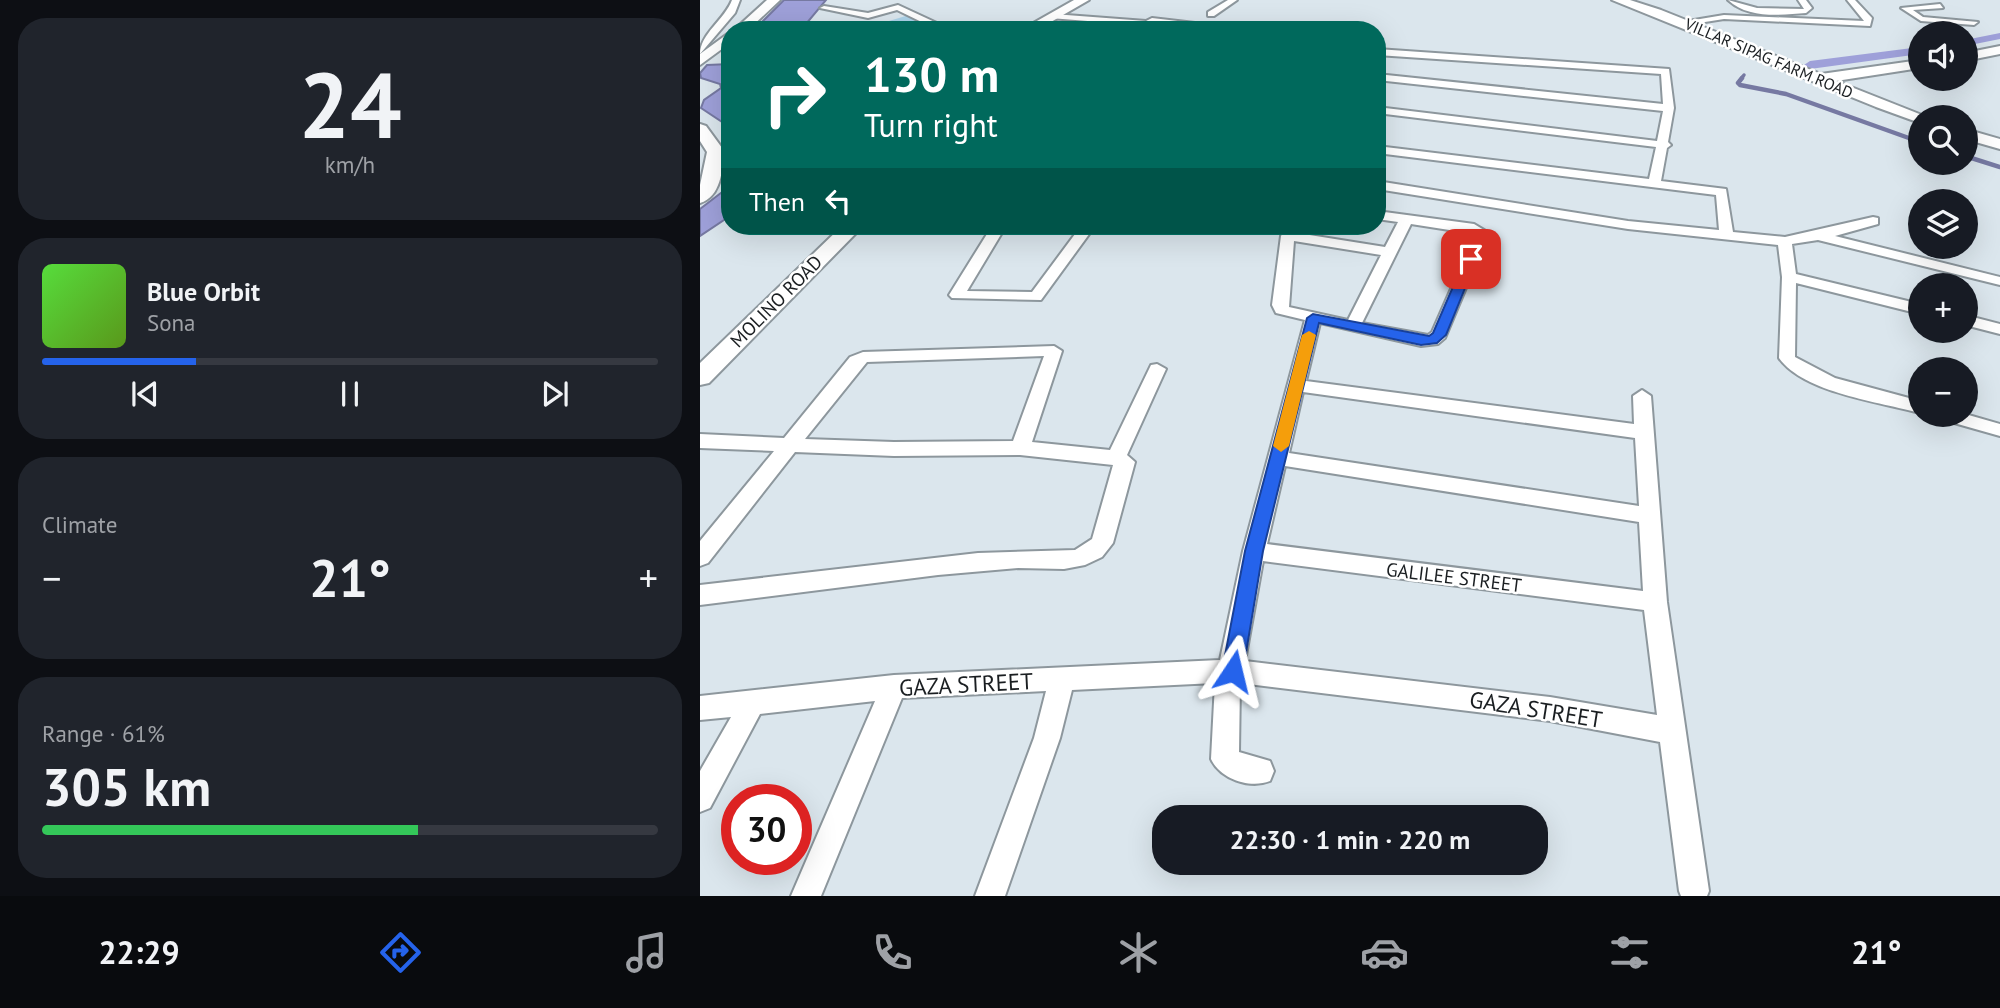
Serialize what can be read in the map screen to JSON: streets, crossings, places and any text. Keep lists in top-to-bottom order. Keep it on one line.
{"streets":{"main road":["VILLAR SIPAG FARM ROAD","MOLINO ROAD"],"street":["GALILEE STREET","GAZA STREET"]},"page":{"tile":[["24","km/h"],"Climate",["Range · 61%","305 km"]],"map_buttons":["+","−"],"turn":["130 m","Turn right"],"then":"Then","song":["Blue Orbit","Sona"],"heat":["−","21°","+"],"limit":"30","trip":"22:30 · 1 min · 220 m","tabs":["22:29","21°"]}}
